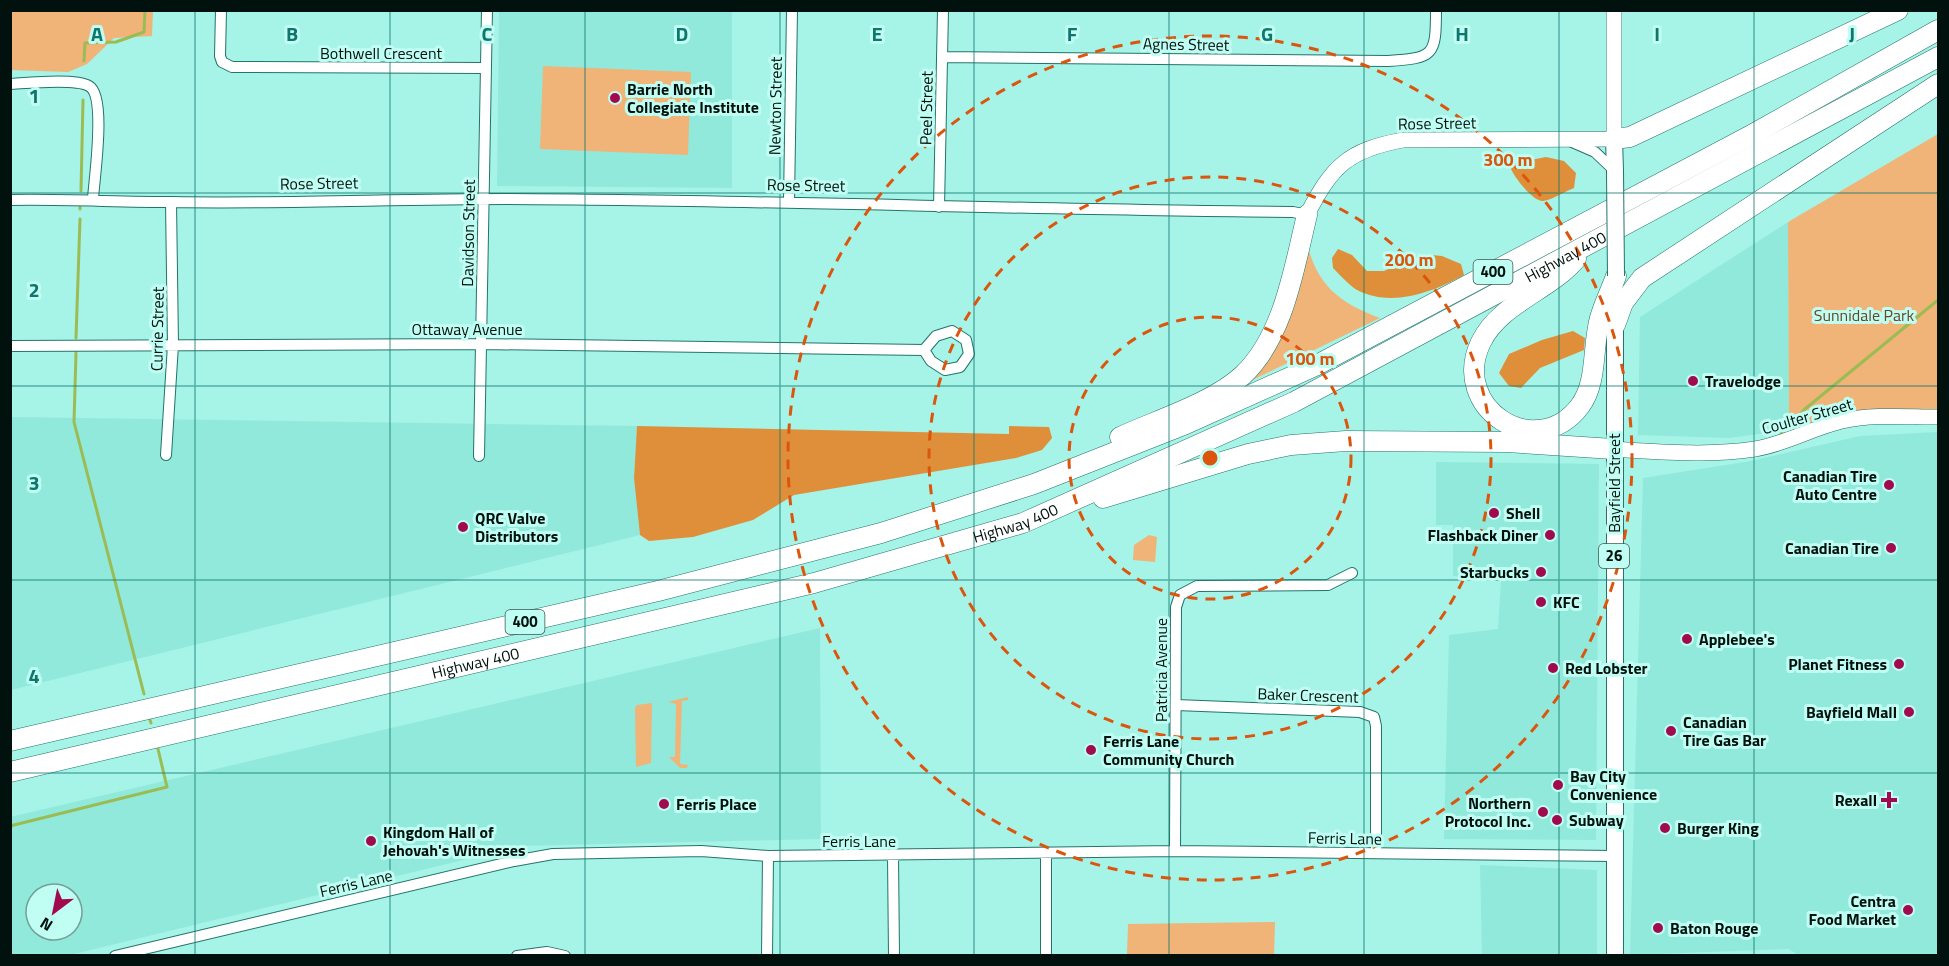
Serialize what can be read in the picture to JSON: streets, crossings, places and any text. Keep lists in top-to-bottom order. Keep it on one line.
{"streets":{"highway":["Highway 400","400"],"main road":["Bayfield Street","26"],"street":["Agnes Street","Bothwell Crescent","Newton Street","Peel Street","Rose Street","Davidson Street","Currie Street","Ottaway Avenue","Coulter Street","Patricia Avenue","Baker Crescent","Ferris Lane"]},"crossings":[["Agnes Street","Peel Street"],["Bothwell Crescent","Davidson Street"],["Newton Street","Rose Street"],["Peel Street","Rose Street"],["Rose Street","Davidson Street"],["Rose Street","Currie Street"],["Rose Street","Bayfield Street"],["Davidson Street","Ottaway Avenue"],["Currie Street","Ottaway Avenue"],["Coulter Street","Bayfield Street"],["Bayfield Street","Ferris Lane"],["Patricia Avenue","Baker Crescent"],["Patricia Avenue","Ferris Lane"],["Baker Crescent","Ferris Lane"]],"parks":["Sunnidale Park"],"places":{"other":["Barrie North Collegiate Institute","Travelodge","Canadian Tire Auto Centre","Shell","QRC Valve Distributors","Flashback Diner","Canadian Tire","Starbucks","KFC","Applebee's","Planet Fitness","Red Lobster","Bayfield Mall","Canadian Tire Gas Bar","Ferris Lane Community Church","Bay City Convenience","Ferris Place","Northern Protocol Inc.","Subway","Burger King","Kingdom Hall of Jehovah's Witnesses","Centra Food Market","Baton Rouge"],"health":["Rexall"]},"north":"bottom left","grid":{"columns":["A","B","C","D","E","F","G","H","I","J"],"rows":["1","2","3","4"]},"rings":["300 m","200 m","100 m"]}
